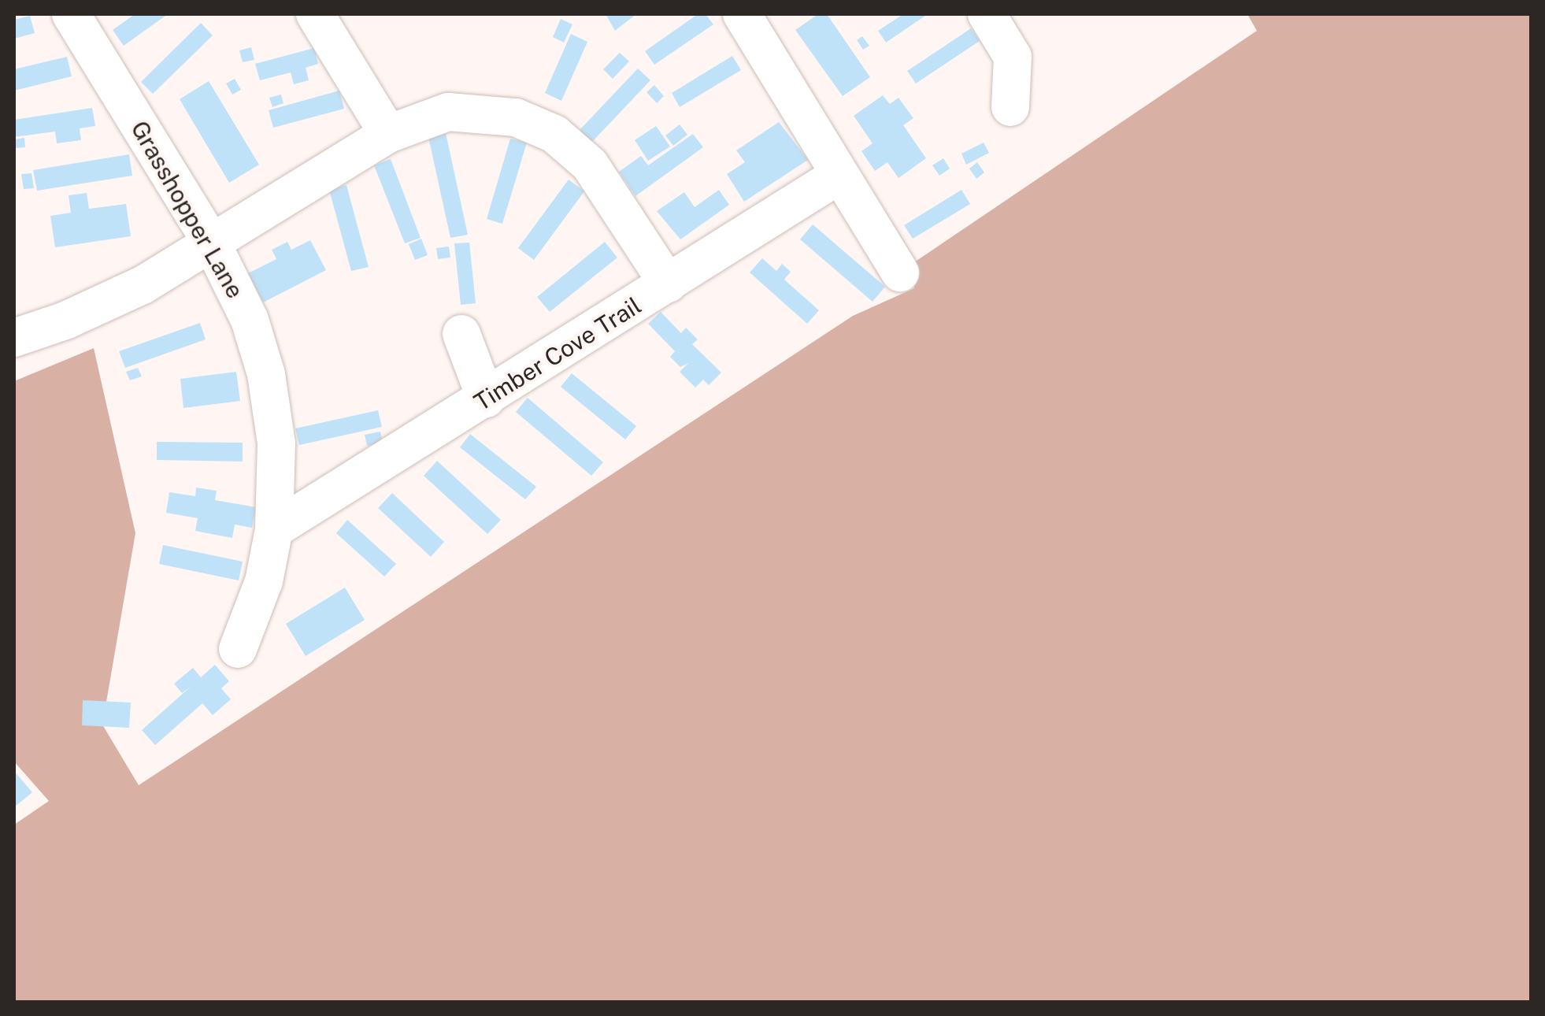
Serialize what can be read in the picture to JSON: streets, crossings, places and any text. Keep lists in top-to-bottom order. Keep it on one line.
{"streets":{"street":["Grasshopper Lane","Timber Cove Trail"]},"crossings":[["Grasshopper Lane","Timber Cove Trail"]]}
